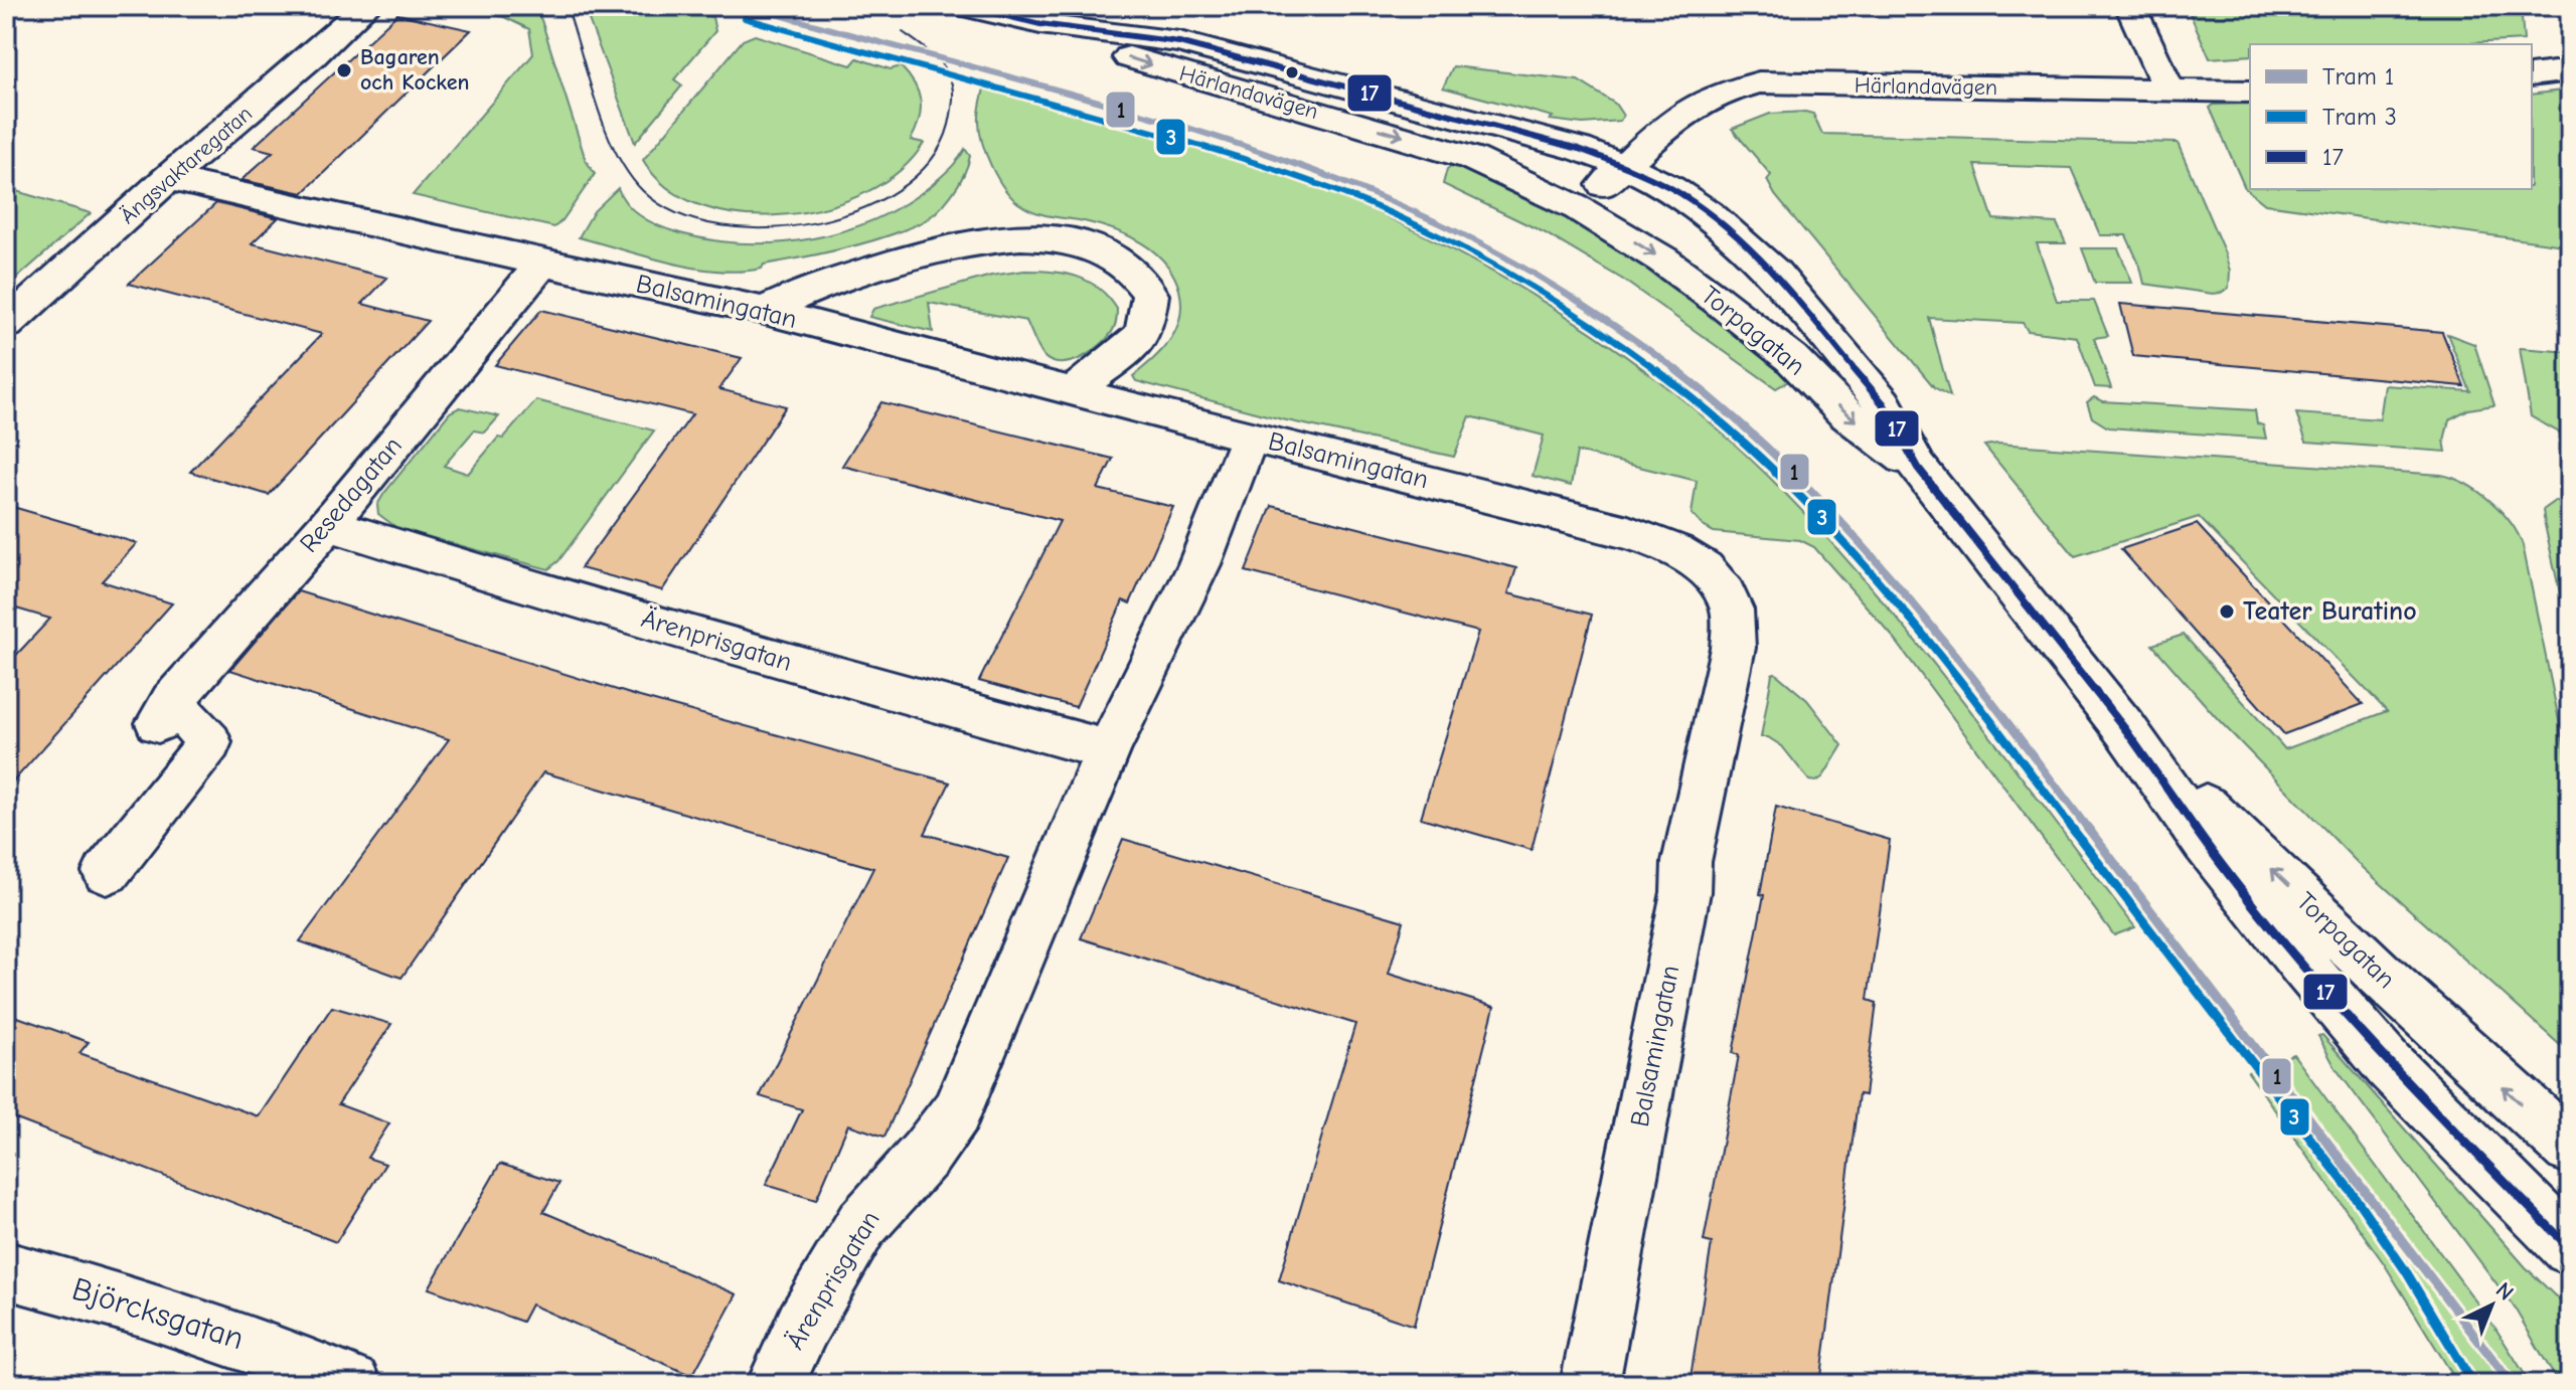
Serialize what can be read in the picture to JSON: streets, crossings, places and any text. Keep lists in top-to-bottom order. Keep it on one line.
{"streets":{"street":["Härlandavägen","Ängsvaktaregatan","Balsamingatan","Torpagatan","Resedagatan","Ärenprisgatan","Björcksgatan"]},"crossings":[["Härlandavägen","Torpagatan"],["Ängsvaktaregatan","Balsamingatan"],["Balsamingatan","Resedagatan"],["Balsamingatan","Ärenprisgatan"],["Resedagatan","Ärenprisgatan"]],"places":["Bagaren och Kocken","Teater Buratino"],"lines":["tram line 1","transit line 17","tram line 3"],"legend":["Tram 1","Tram 3","17"],"north":"top right"}
